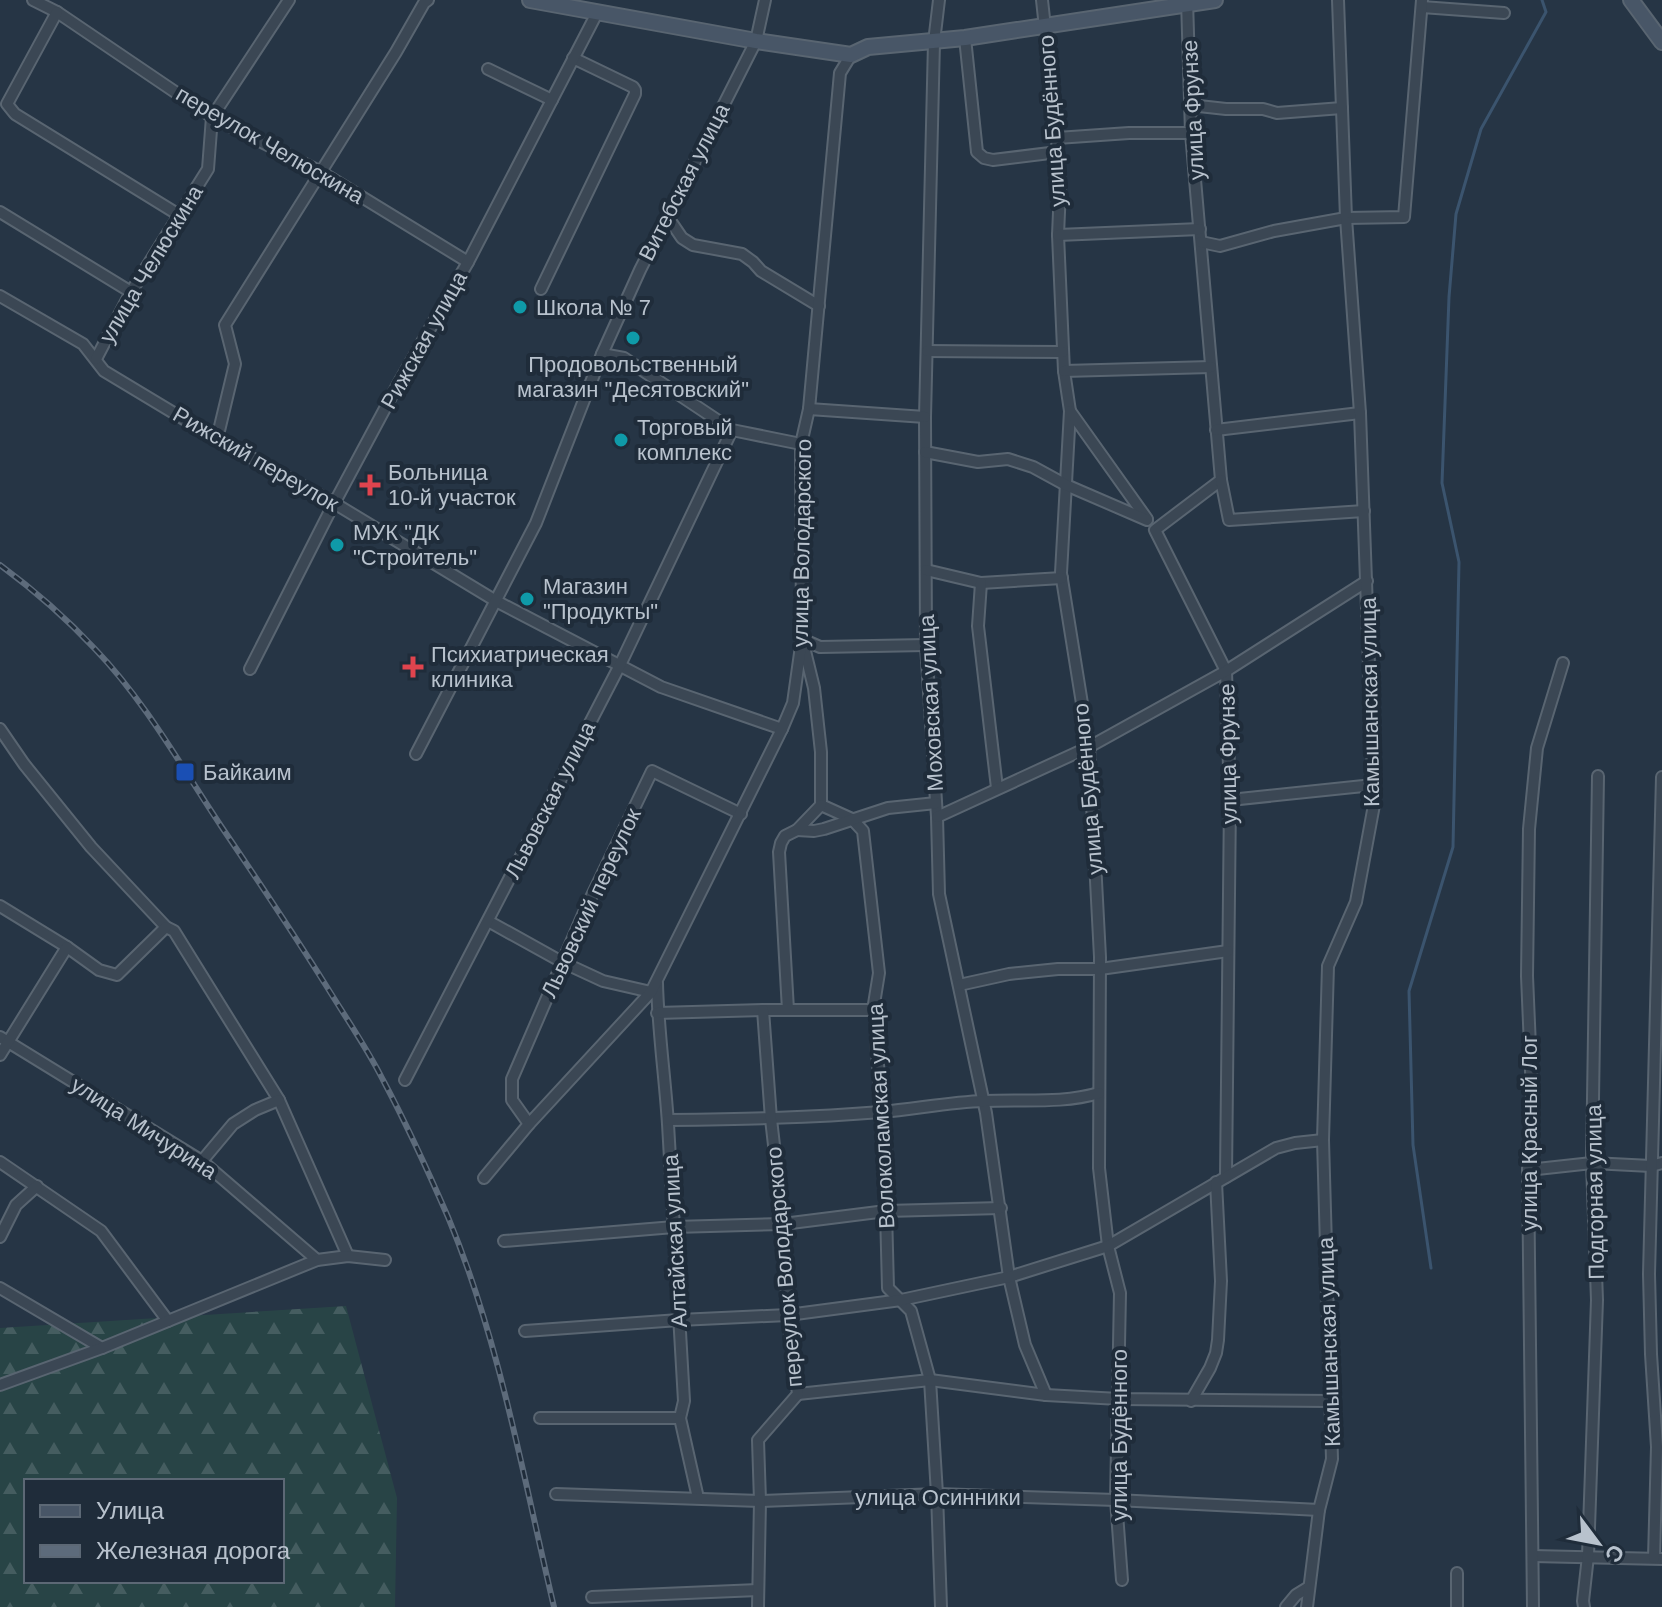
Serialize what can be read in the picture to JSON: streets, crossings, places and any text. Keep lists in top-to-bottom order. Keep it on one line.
{"streets":{"street":["улица Фрунзе","улица Будённого","переулок Челюскина","Витебская улица","улица Челюскина","Рижская улица","Рижский переулок","улица Володарского","Камышанская улица","Моховская улица","Львовская улица","Львовский переулок","Волоколамская улица","улица Мичурина","улица Красный Лог","Подгорная улица","Алтайская улица","переулок Володарского","улица Осинники"]},"crossings":[["улица Фрунзе","улица Будённого"],["улица Фрунзе","Камышанская улица"],["улица Будённого","улица Осинники"],["переулок Челюскина","улица Челюскина"],["переулок Челюскина","Рижская улица"],["Витебская улица","Рижский переулок"],["улица Челюскина","Рижский переулок"],["Рижская улица","Рижский переулок"],["Рижский переулок","улица Володарского"],["Рижский переулок","Львовская улица"],["улица Володарского","Львовский переулок"],["улица Володарского","Алтайская улица"],["Камышанская улица","улица Осинники"],["Волоколамская улица","улица Осинники"],["Алтайская улица","улица Осинники"],["переулок Володарского","улица Осинники"]],"places":{"other":["Школа № 7","Продовольственный магазин \"Деcятовский\"","Торговый комплекс","МУК \"ДК \"Строитель\"","Магазин \"Продукты\""],"health":["Больница 10-й участок","Психиатрическая клиника"],"transit":["Байкаим"]},"legend":["Улица","Железная дорога"],"north":"bottom right"}
